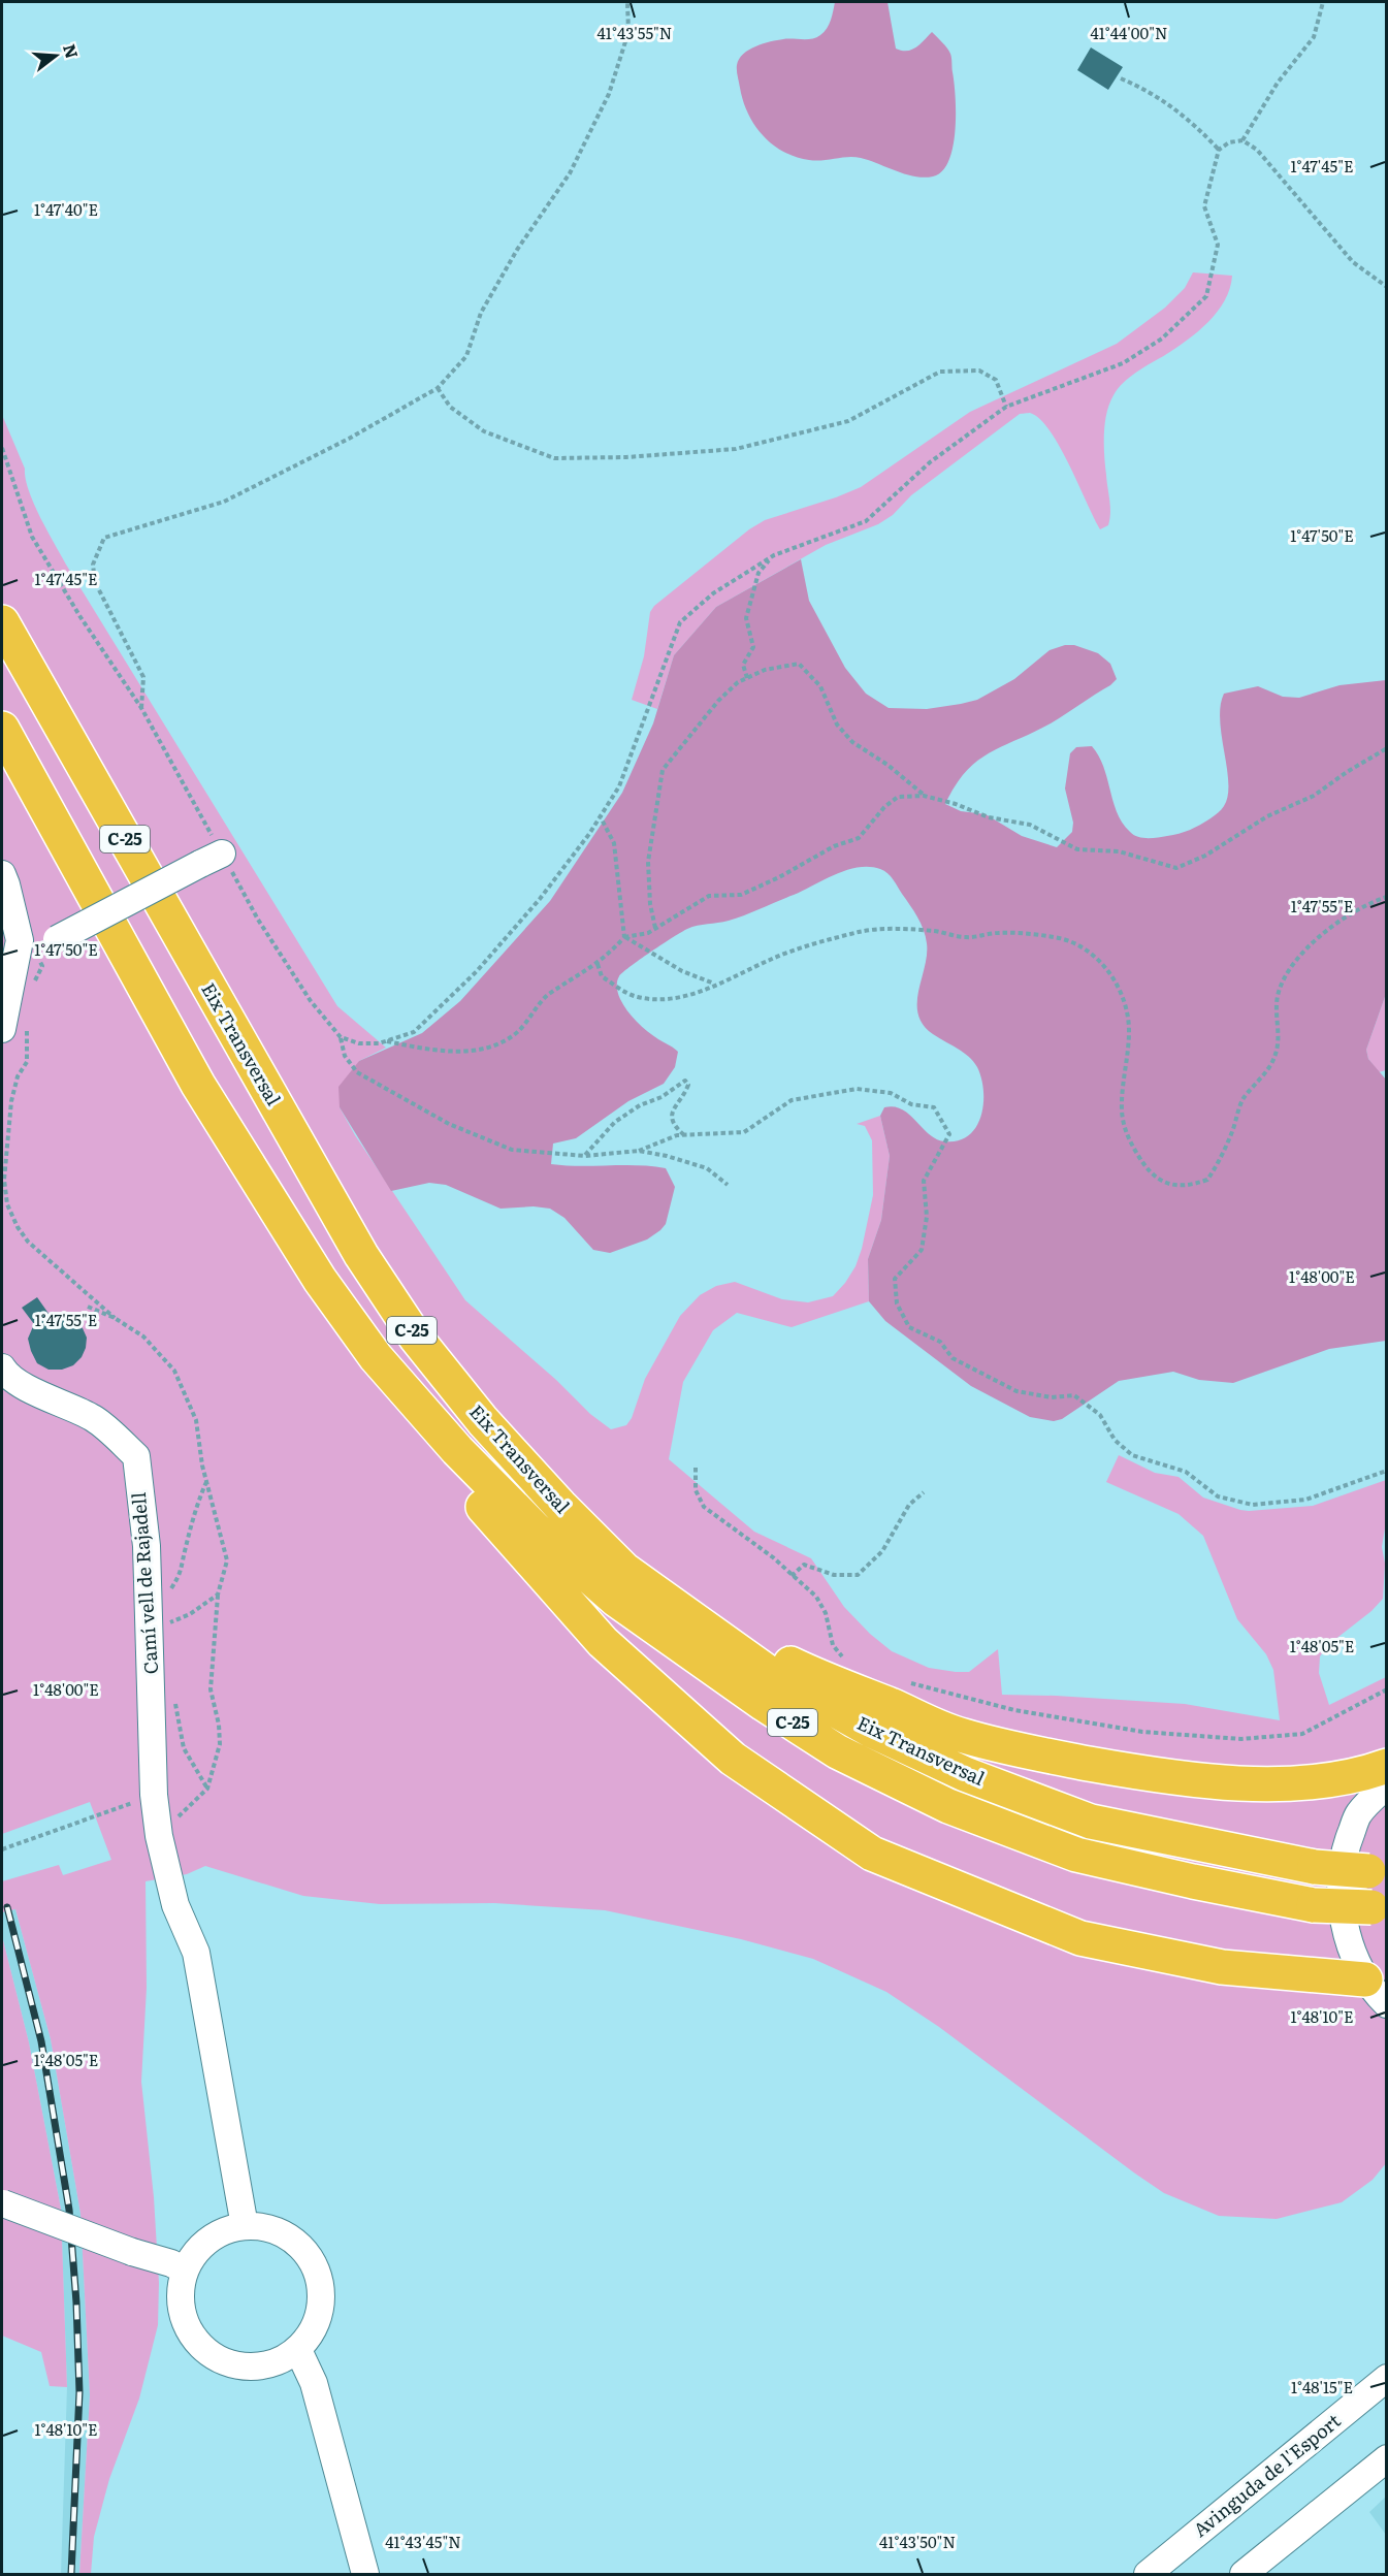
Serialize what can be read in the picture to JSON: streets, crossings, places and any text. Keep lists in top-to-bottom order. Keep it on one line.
{"streets":{"highway":["C-25","Eix Transversal"],"street":["Camí vell de Rajadell","Avinguda de l'Esport"]},"north":"right","coordinates":["41°43'55\"N","41°44'00\"N","1°47'45\"E","1°47'40\"E","1°47'50\"E","1°47'55\"E","1°48'00\"E","1°48'05\"E","1°48'10\"E","1°48'15\"E","41°43'45\"N","41°43'50\"N"]}
